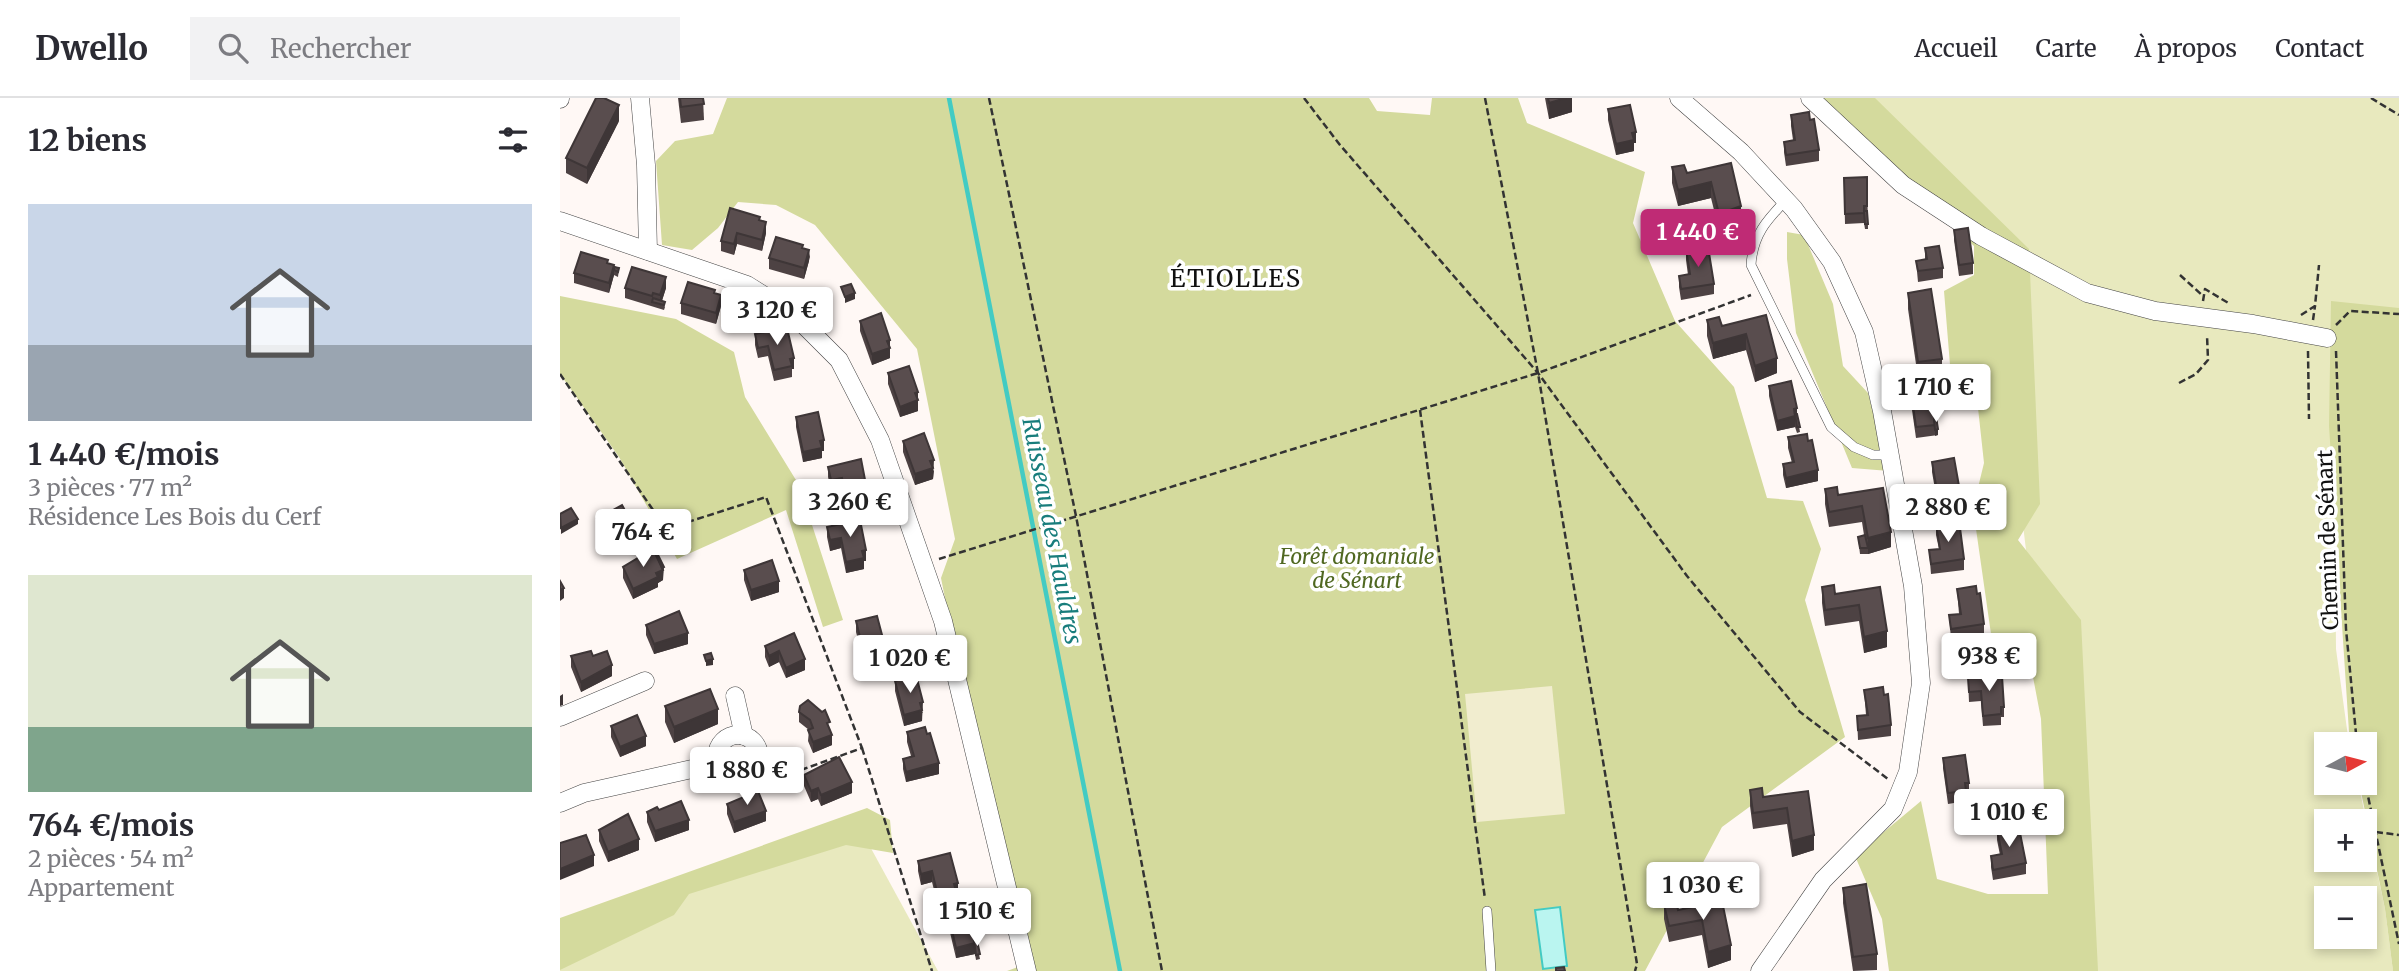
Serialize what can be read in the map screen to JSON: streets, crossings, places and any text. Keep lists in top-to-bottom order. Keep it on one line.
{"streets":{"path":["Chemin de Sénart"]},"districts":["ÉTIOLLES"],"water":["Ruisseau des Hauldres"],"parks":["Forêt domaniale de Sénart"],"north":"right","page":{"header":"Dwello","search":"Rechercher","nav":["Accueil","Carte","À propos","Contact"],"heading":"12 biens","list":[{"name":"1 440 €/mois","note":"3 pièces · 77 m² · Résidence Les Bois du Cerf"},{"name":"764 €/mois","note":"2 pièces · 54 m² · Appartement"}],"price":["1 440 €","3 120 €","1 710 €","3 260 €","2 880 €","764 €","938 €","1 020 €","1 880 €","1 010 €","1 030 €","1 510 €"],"map_buttons":["+","−"]}}
